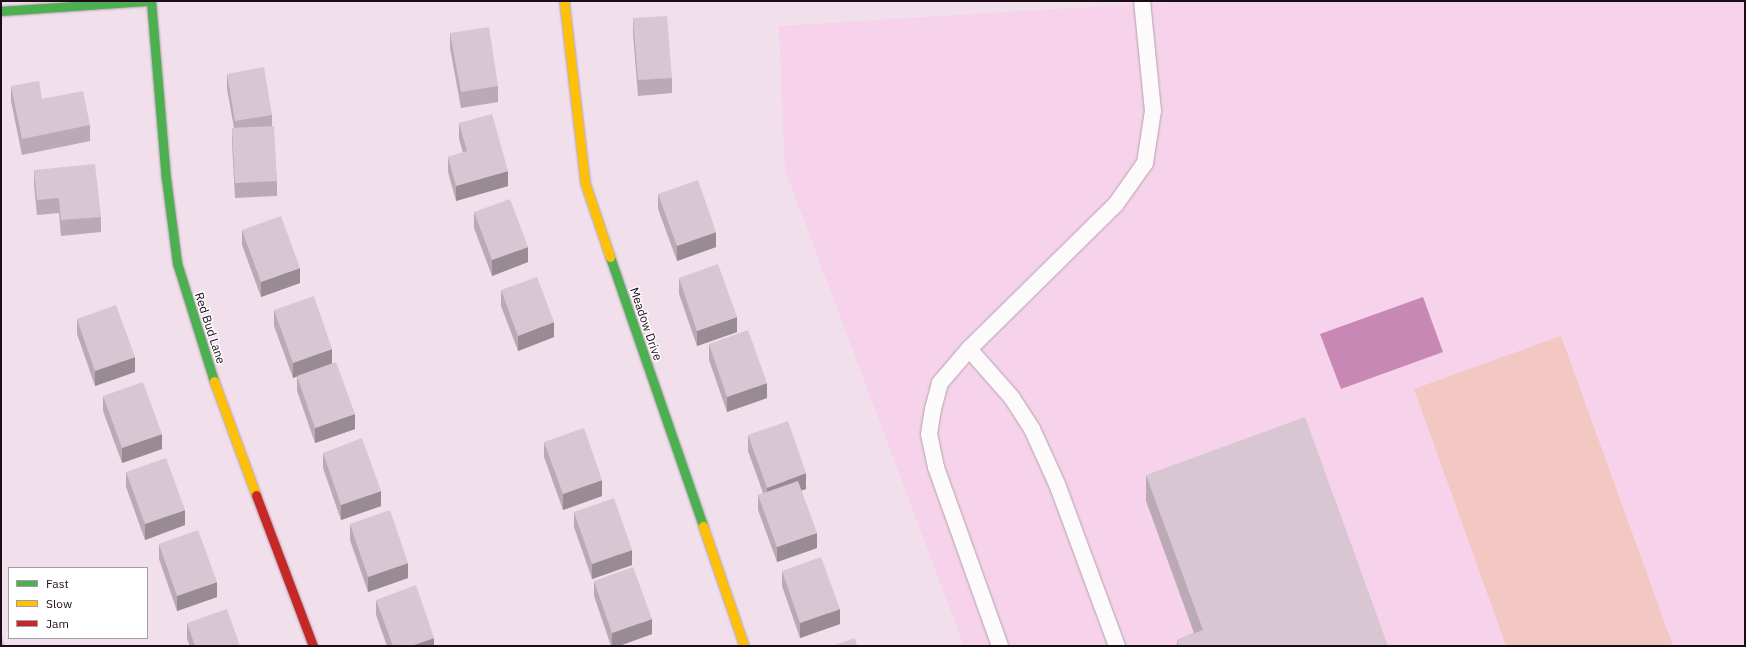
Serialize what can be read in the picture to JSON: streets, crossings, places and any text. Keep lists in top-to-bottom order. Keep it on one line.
{"streets":{"street":["Meadow Drive","Red Bud Lane"]},"legend":["Fast","Slow","Jam"]}
